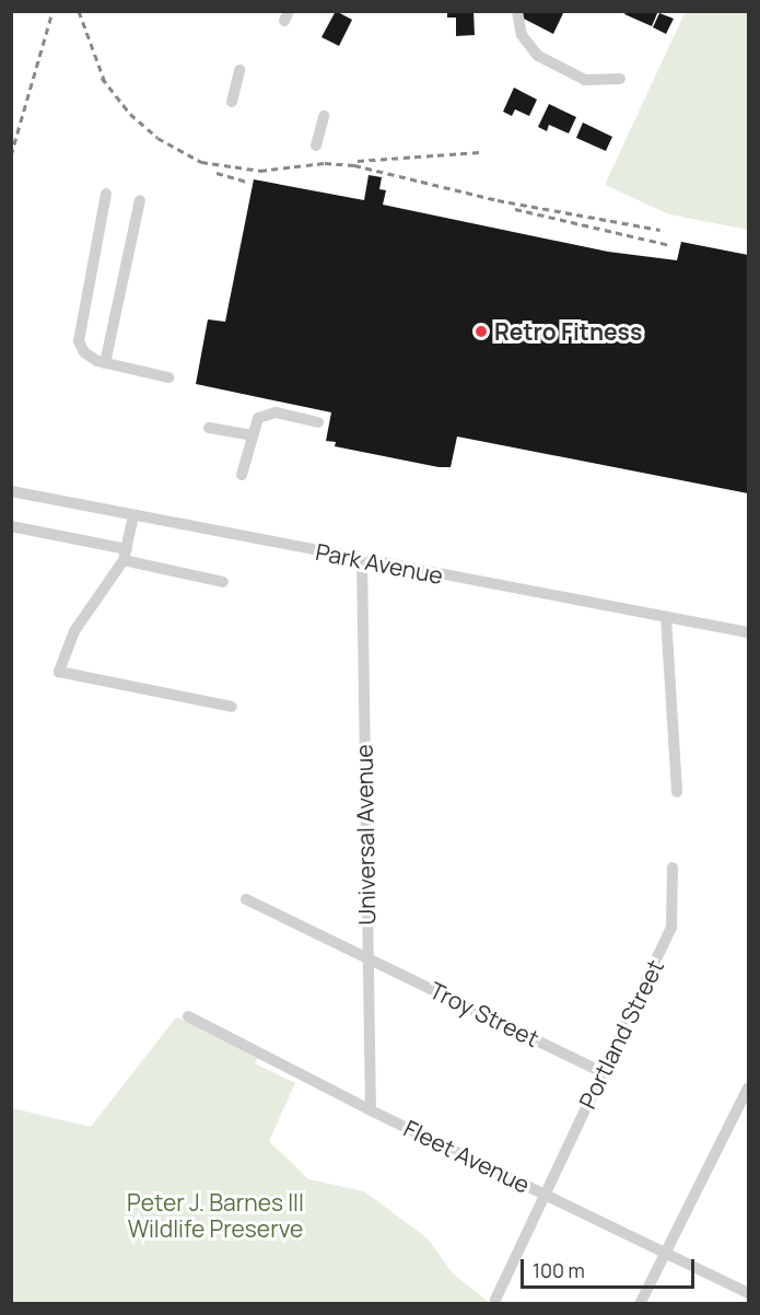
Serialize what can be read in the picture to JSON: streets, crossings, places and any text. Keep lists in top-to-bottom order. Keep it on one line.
{"streets":{"street":["Park Avenue","Universal Avenue","Troy Street","Portland Street","Fleet Avenue"]},"crossings":[["Park Avenue","Universal Avenue"],["Universal Avenue","Troy Street"],["Universal Avenue","Fleet Avenue"],["Troy Street","Portland Street"],["Portland Street","Fleet Avenue"]],"parks":["Peter J. Barnes III Wildlife Preserve"],"places":["Retro Fitness"],"scale_bar":"100 m"}
